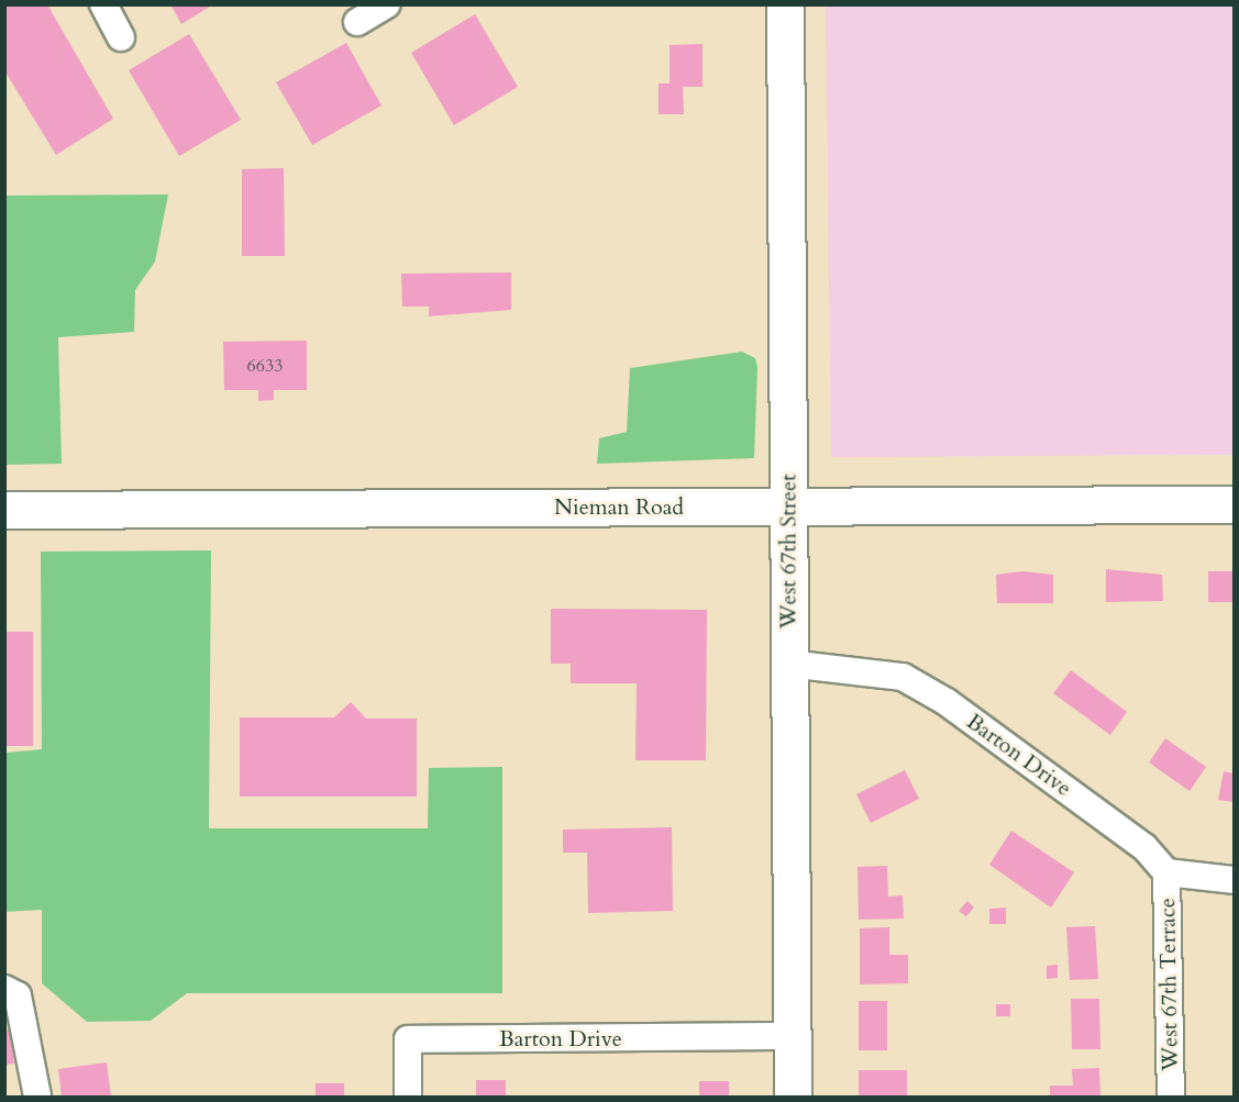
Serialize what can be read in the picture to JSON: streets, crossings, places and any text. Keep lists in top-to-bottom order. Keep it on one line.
{"streets":{"main road":["Nieman Road","West 67th Street"],"street":["Barton Drive","West 67th Terrace"]},"crossings":[["Nieman Road","West 67th Street"],["West 67th Street","Barton Drive"],["Barton Drive","West 67th Terrace"]],"house_numbers":["6633"]}
